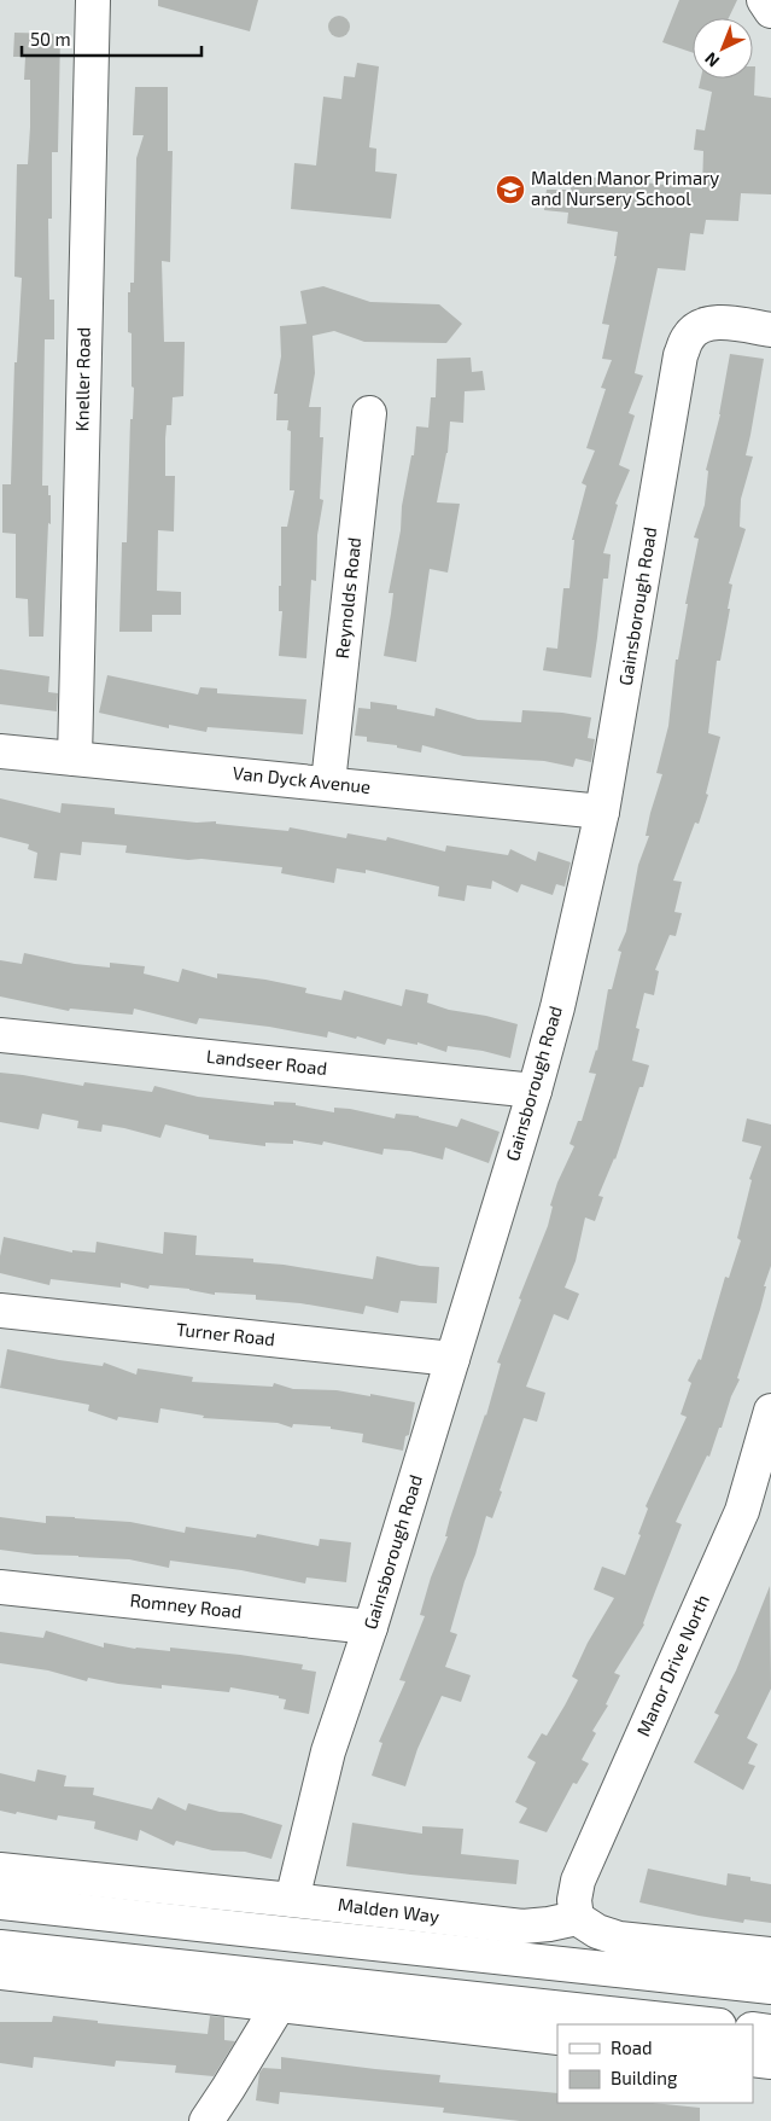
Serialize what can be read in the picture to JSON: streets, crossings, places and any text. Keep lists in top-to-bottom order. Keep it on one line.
{"streets":{"main road":["Kneller Road","Reynolds Road","Gainsborough Road","Van Dyck Avenue","Landseer Road","Turner Road","Romney Road","Manor Drive North","Malden Way"]},"crossings":[["Kneller Road","Van Dyck Avenue"],["Reynolds Road","Van Dyck Avenue"],["Gainsborough Road","Van Dyck Avenue"],["Gainsborough Road","Landseer Road"],["Gainsborough Road","Turner Road"],["Gainsborough Road","Romney Road"],["Gainsborough Road","Malden Way"],["Manor Drive North","Malden Way"]],"places":{"school or university":["Malden Manor Primary and Nursery School"]},"legend":["Road","Building"],"scale_bar":"50 m","north":"bottom left"}
